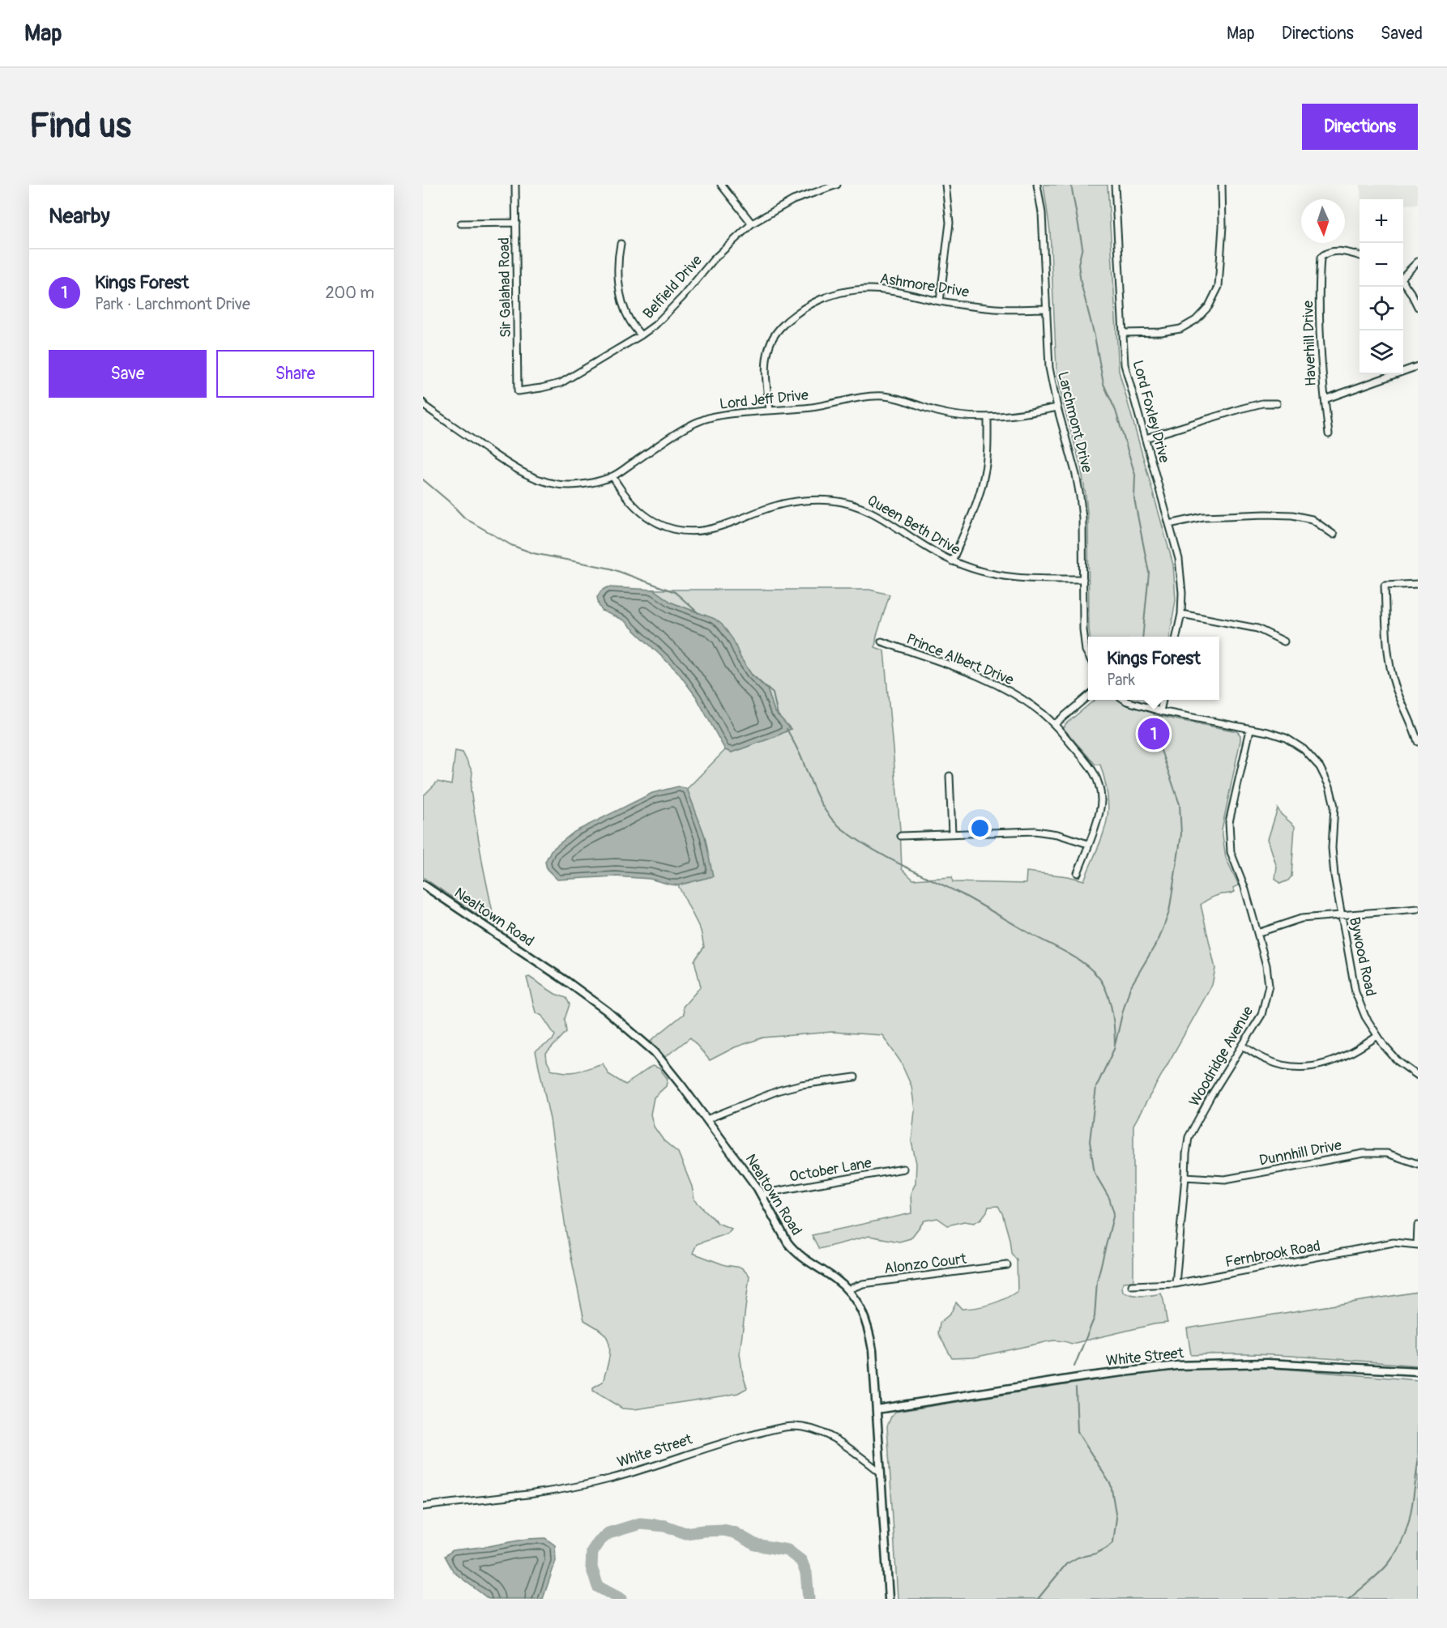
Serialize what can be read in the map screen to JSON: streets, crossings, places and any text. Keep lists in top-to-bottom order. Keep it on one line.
{"streets":{"street":["Ashmore Drive","Belfield Drive","Sir Galahad Road","Haverhill Drive","Lord Jeff Drive","Lord Foxley Drive","Larchmont Drive","Queen Beth Drive","Prince Albert Drive","Nealtown Road","Bywood Road","Woodridge Avenue","Dunnhill Drive","October Lane","Fernbrook Road","Alonzo Court","White Street"]},"crossings":[["Ashmore Drive","Lord Jeff Drive"],["Ashmore Drive","Larchmont Drive"],["Belfield Drive","Sir Galahad Road"],["Lord Jeff Drive","Larchmont Drive"],["Lord Jeff Drive","Queen Beth Drive"],["Larchmont Drive","Queen Beth Drive"],["Nealtown Road","October Lane"],["Nealtown Road","Alonzo Court"],["Nealtown Road","White Street"],["Bywood Road","Woodridge Avenue"],["Woodridge Avenue","Dunnhill Drive"],["Woodridge Avenue","Fernbrook Road"]],"north":"bottom","page":{"header":"Map","nav":["Map","Directions","Saved"],"buttons":["Directions",["Save","Share"]],"title":"Find us","heading":"Nearby","map_buttons":["+","−"],"list":[{"mark":"1","name":"Kings Forest","note":"Park · Larchmont Drive","value":"200 m"}],"popup":["Kings Forest","Park"],"pins":"1"}}
